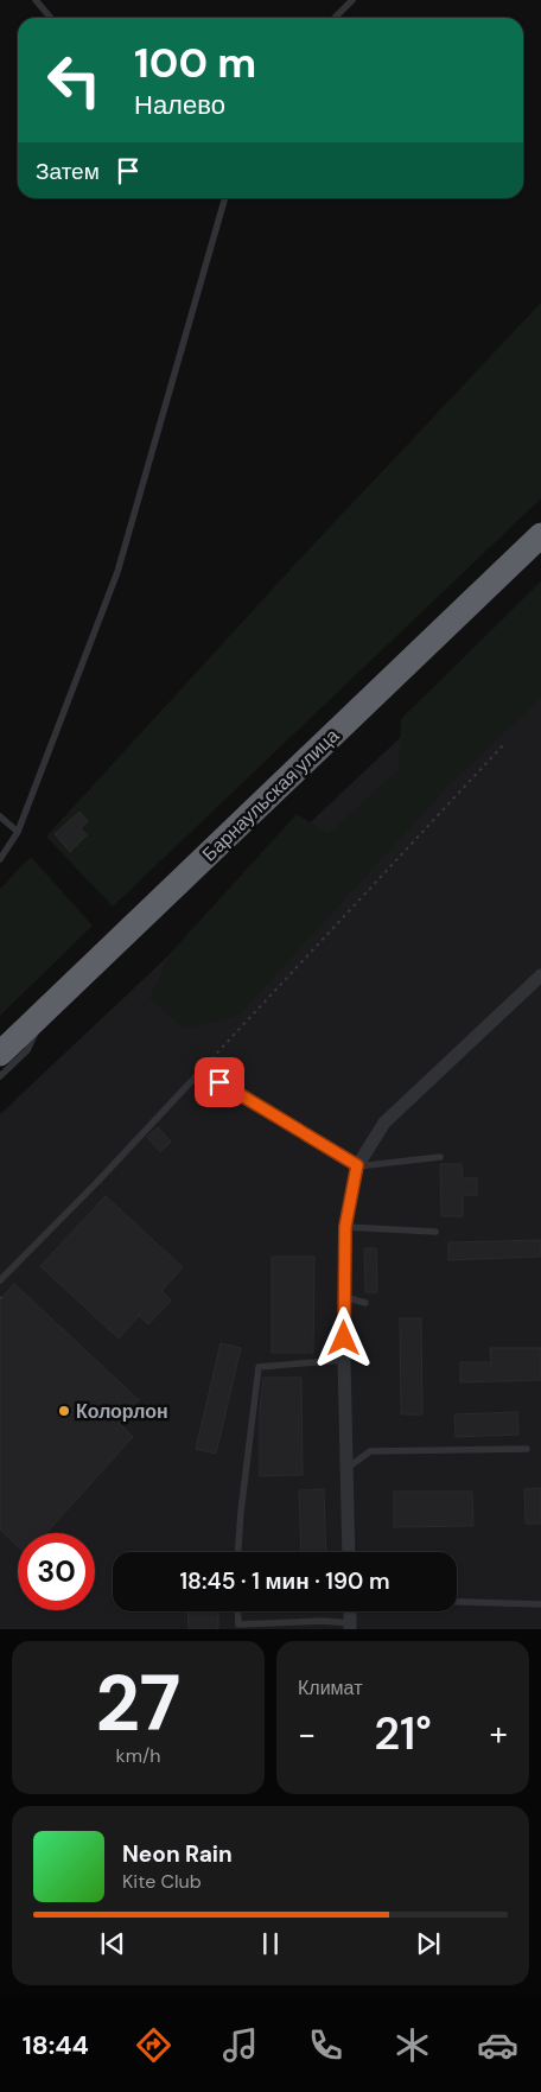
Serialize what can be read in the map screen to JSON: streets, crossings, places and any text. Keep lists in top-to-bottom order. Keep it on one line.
{"streets":{"highway":["Барнаульская улица"]},"places":["Колорлон"],"page":{"turn":["100 m","Налево"],"then":"Затем","limit":"30","trip":"18:45 · 1 мин · 190 m","tile":[["27","km/h"],"Климат"],"heat":["−","21°","+"],"song":["Neon Rain","Kite Club"],"tabs":"18:44"}}
